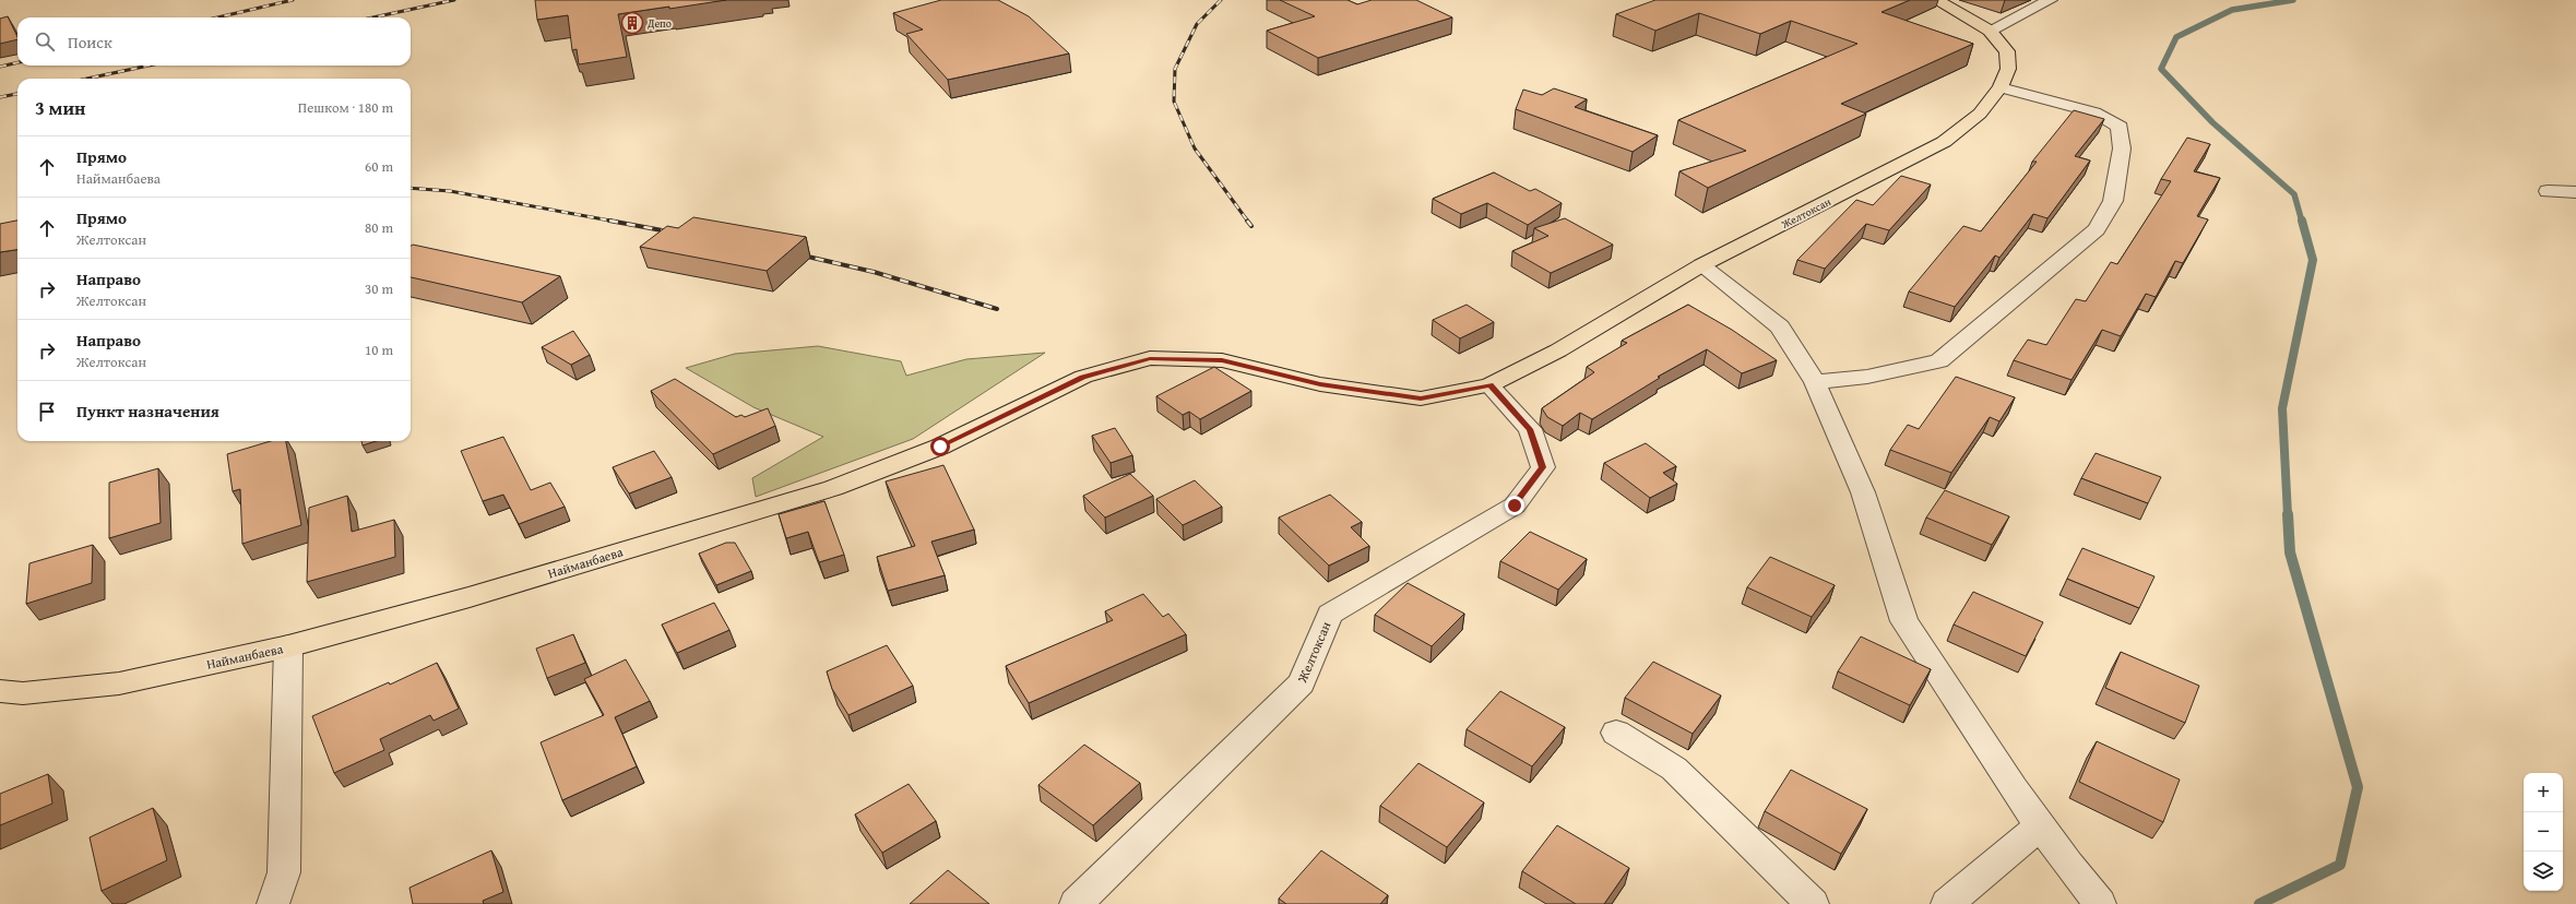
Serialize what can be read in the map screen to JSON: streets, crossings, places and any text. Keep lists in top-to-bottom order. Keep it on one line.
{"streets":{"main road":["Желтоксан","Найманбаева"]},"crossings":[["Желтоксан","Найманбаева"]],"places":{"building":["Депо"]},"page":{"search":"Поиск","heading":["3 мин","Пешком · 180 m"],"list":[["Прямо","Найманбаева","60 m"],["Прямо","Желтоксан","80 m"],["Направо","Желтоксан","30 m"],["Направо","Желтоксан","10 m"],"Пункт назначения"],"map_buttons":["+","−"]}}
